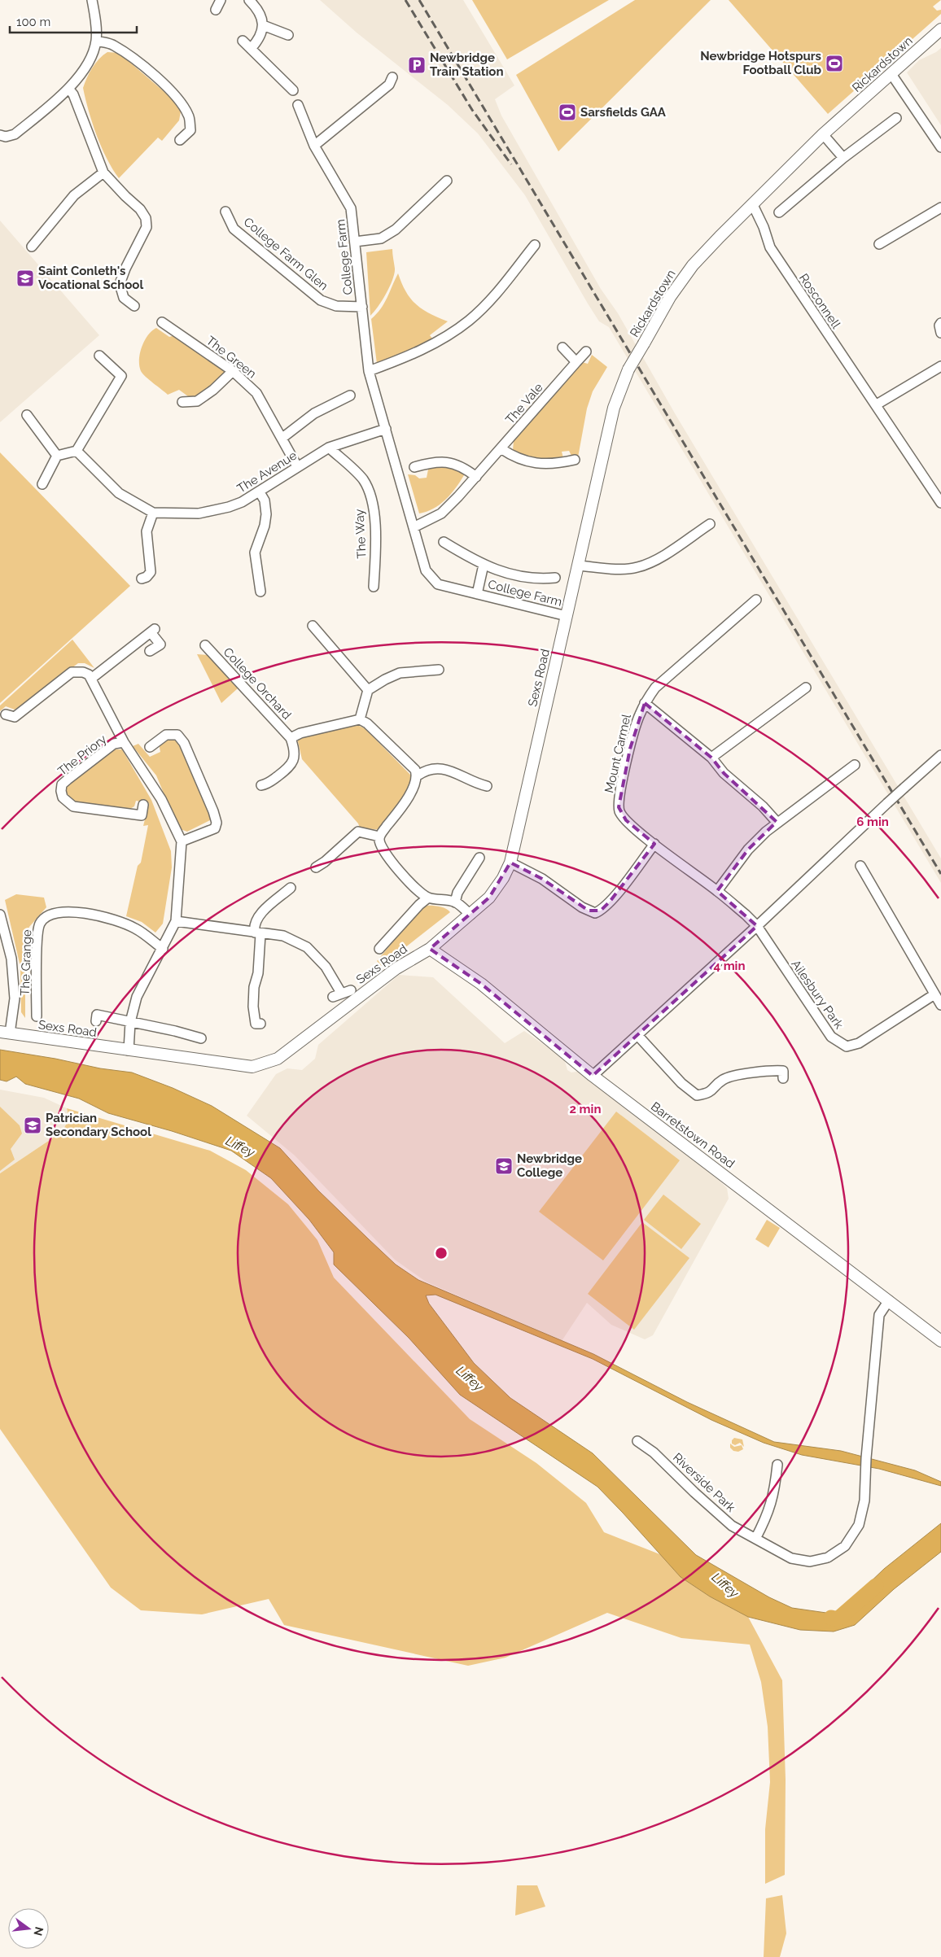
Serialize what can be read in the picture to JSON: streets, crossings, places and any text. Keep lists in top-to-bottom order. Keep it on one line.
{"streets":{"street":["Rickardstown","College Farm Glen","College Farm","Rosconnell","The Green","The Vale","The Avenue","The Way","Sexs Road","College Orchard","Mount Carmel","The Priory","The Grange","Ailesbury Park","Barretstown Road","Riverside Park"]},"crossings":[["Rickardstown","College Farm"],["Rickardstown","Rosconnell"],["Rickardstown","Sexs Road"],["College Farm Glen","College Farm"],["College Farm","The Vale"],["College Farm","The Avenue"],["College Farm","Sexs Road"],["The Green","The Avenue"],["The Avenue","The Way"],["Sexs Road","Barretstown Road"],["Mount Carmel","Ailesbury Park"],["Barretstown Road","Riverside Park"]],"water":["Liffey"],"places":{"sports":["Newbridge Hotspurs Football Club","Sarsfields GAA"],"parking":["Newbridge Train Station"],"school or university":["Saint Conleth's Vocational School","Patrician Secondary School","Newbridge College"]},"scale_bar":"100 m","north":"right","rings":["6 min","4 min","2 min"]}
